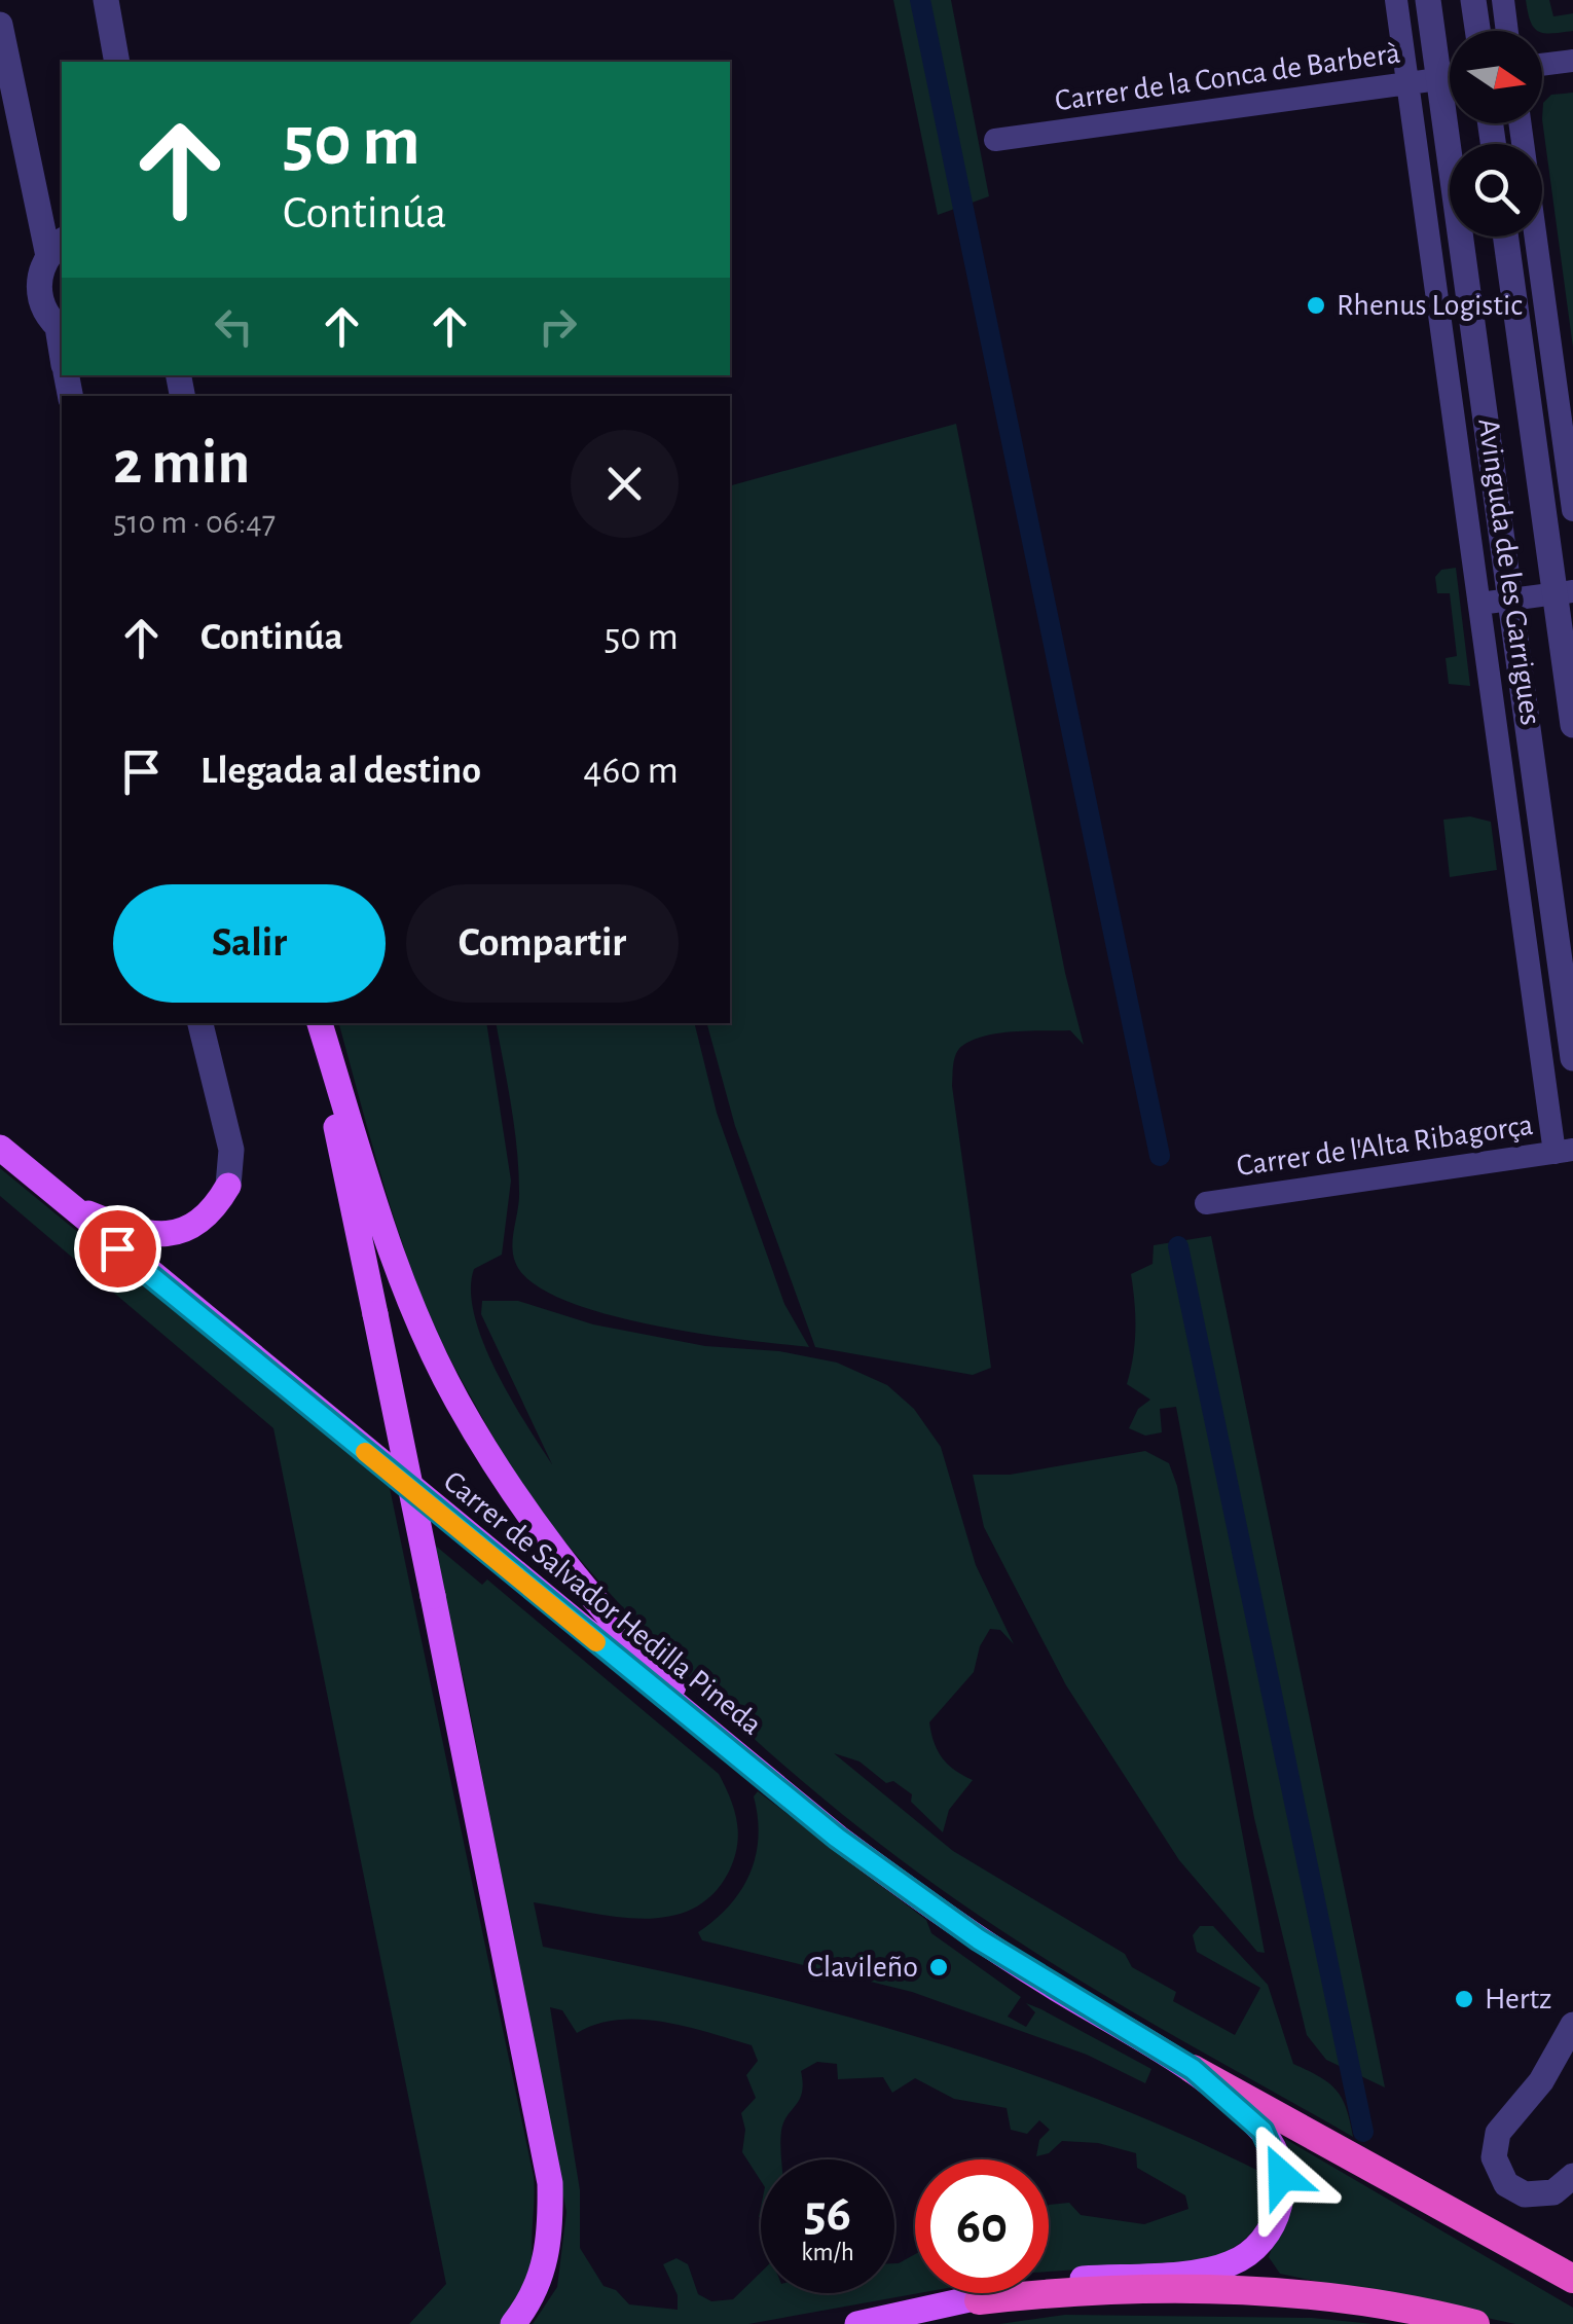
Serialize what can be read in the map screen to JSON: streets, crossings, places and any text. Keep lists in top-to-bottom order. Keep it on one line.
{"streets":{"main road":["Carrer de Salvador Hedilla Pineda"],"street":["Carrer de la Conca de Barberà","Avinguda de les Garrigues","Carrer de l'Alta Ribagorça"]},"crossings":[["Carrer de la Conca de Barberà","Avinguda de les Garrigues"],["Avinguda de les Garrigues","Carrer de l'Alta Ribagorça"]],"places":["Rhenus Logistic","Clavileño","Hertz"],"north":"right","page":{"turn":["50 m","Continúa"],"heading":["2 min","510 m · 06:47"],"list":[{"name":"Continúa","value":"50 m"},{"name":"Llegada al destino","value":"460 m"}],"buttons":["Salir","Compartir"],"speed":"56 km/h","limit":"60"}}
